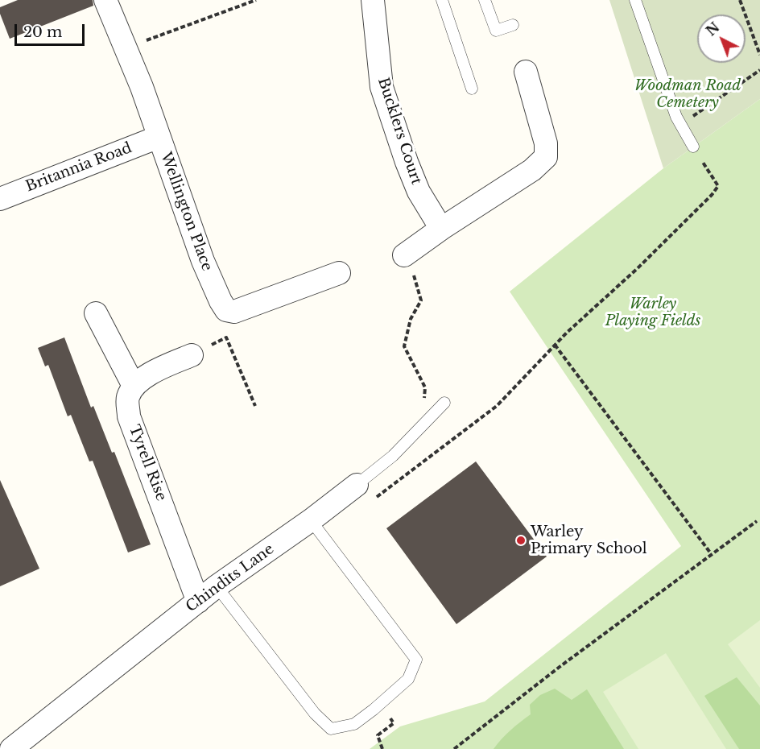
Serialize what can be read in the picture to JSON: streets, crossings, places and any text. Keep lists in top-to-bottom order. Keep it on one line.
{"streets":{"street":["Bucklers Court","Britannia Road","Wellington Place","Tyrell Rise","Chindits Lane"]},"crossings":[["Britannia Road","Wellington Place"],["Tyrell Rise","Chindits Lane"]],"parks":["Woodman Road Cemetery","Warley Playing Fields"],"places":["Warley Primary School"],"scale_bar":"20 m","north":"top left"}
